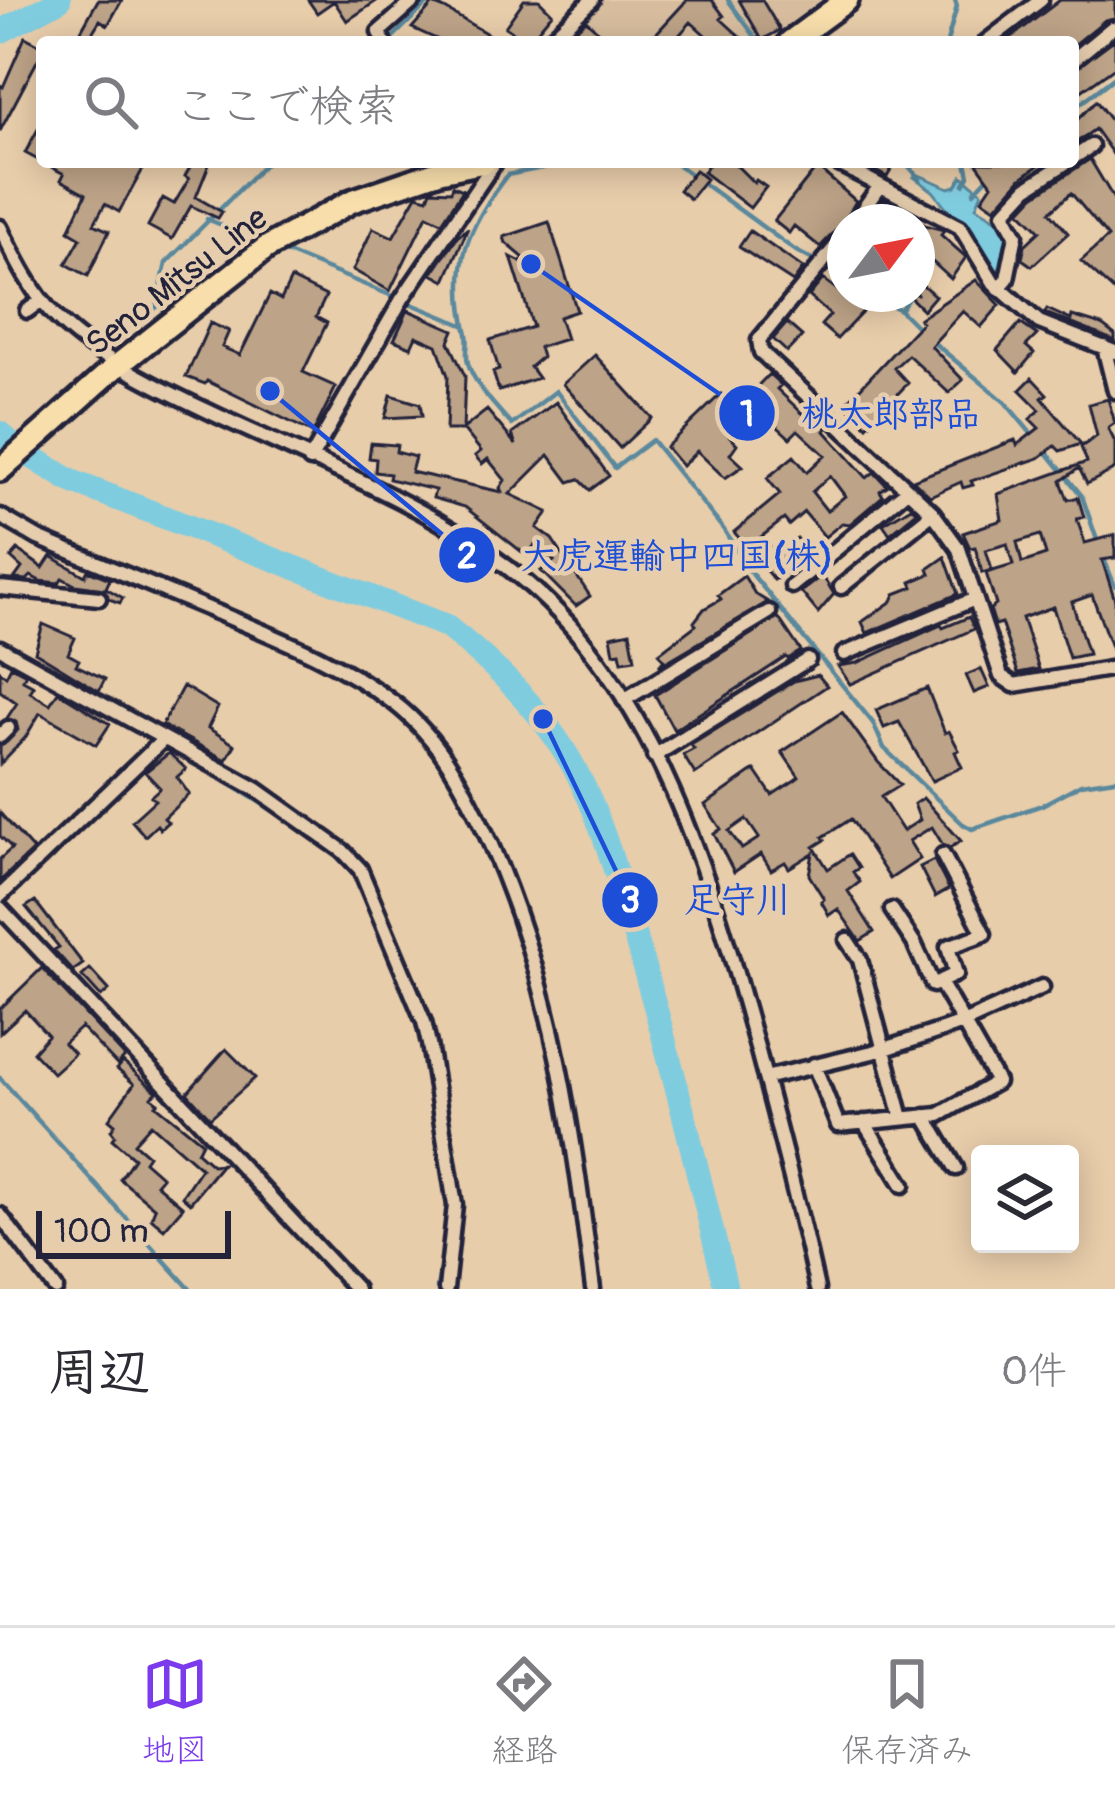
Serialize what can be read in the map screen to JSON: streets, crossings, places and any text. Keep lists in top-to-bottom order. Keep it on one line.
{"streets":{"main road":["Seno Mitsu Line"]},"places":["桃太郎部品","大虎運輸中四国(株)","足守川"],"scale_bar":"100 m","north":"top right","page":{"search":"ここで検索","scale":"100 m","heading":["周辺","0件"],"nav":["地図","経路","保存済み"]}}
